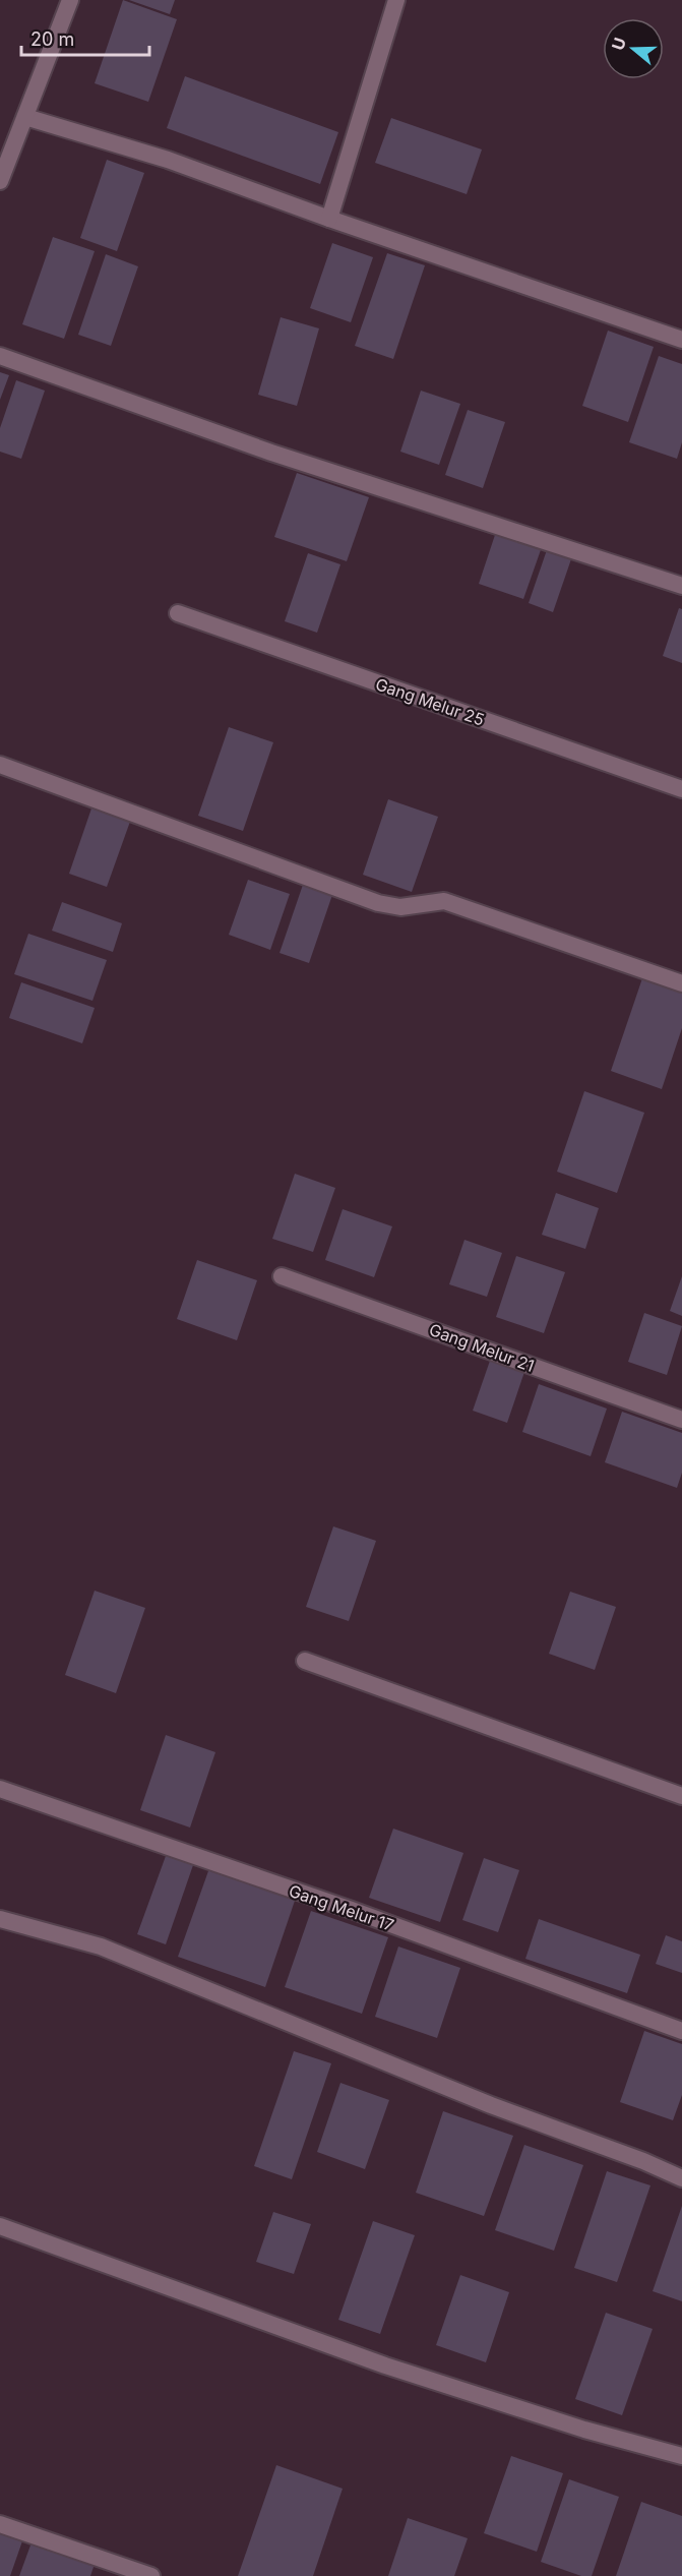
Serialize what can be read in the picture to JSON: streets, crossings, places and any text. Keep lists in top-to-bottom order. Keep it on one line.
{"streets":{"street":["Gang Melur 25","Gang Melur 21","Gang Melur 17"]},"scale_bar":"20 m","north":"left"}
